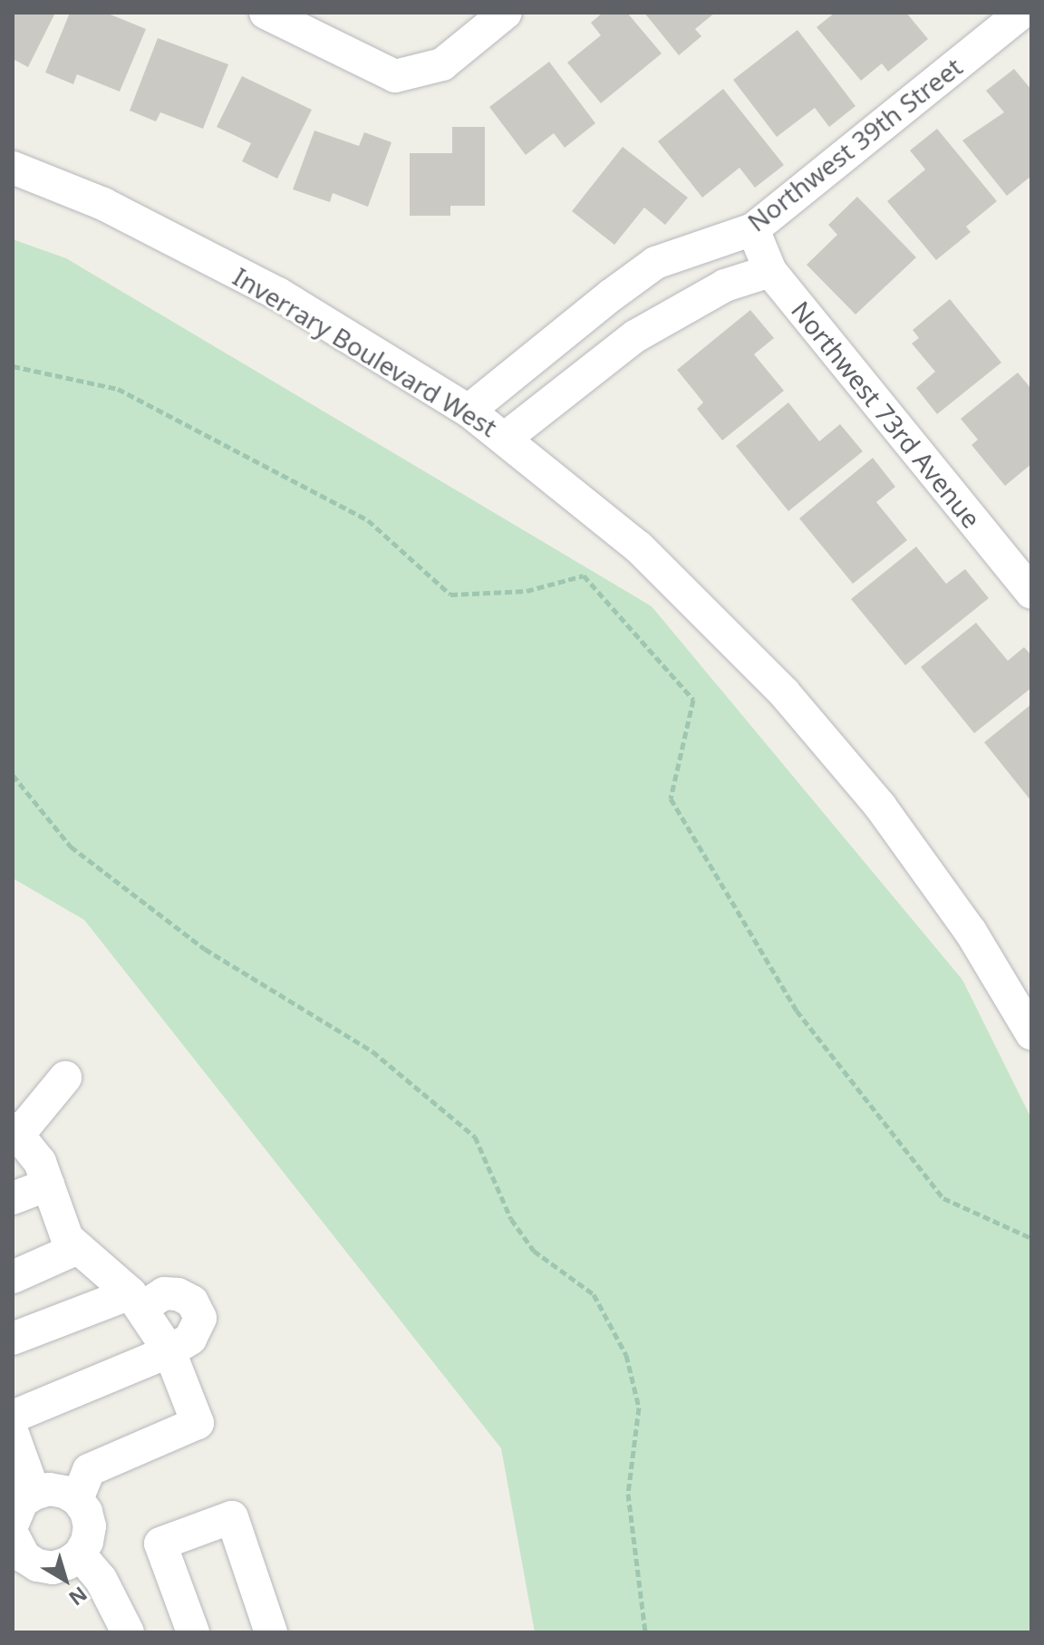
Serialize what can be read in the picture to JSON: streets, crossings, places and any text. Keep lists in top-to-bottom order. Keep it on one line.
{"streets":{"street":["Northwest 39th Street","Inverrary Boulevard West","Northwest 73rd Avenue"]},"crossings":[["Northwest 39th Street","Inverrary Boulevard West"],["Northwest 39th Street","Northwest 73rd Avenue"]],"north":"bottom right"}
